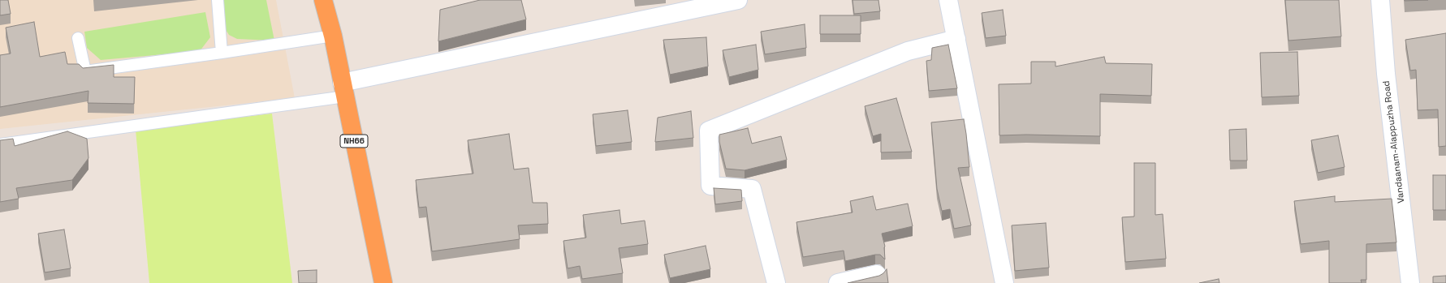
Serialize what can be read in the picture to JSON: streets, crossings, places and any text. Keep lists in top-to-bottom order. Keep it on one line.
{"streets":{"highway":["NH66"],"street":["Vandaanam-Alappuzha Road"]}}
